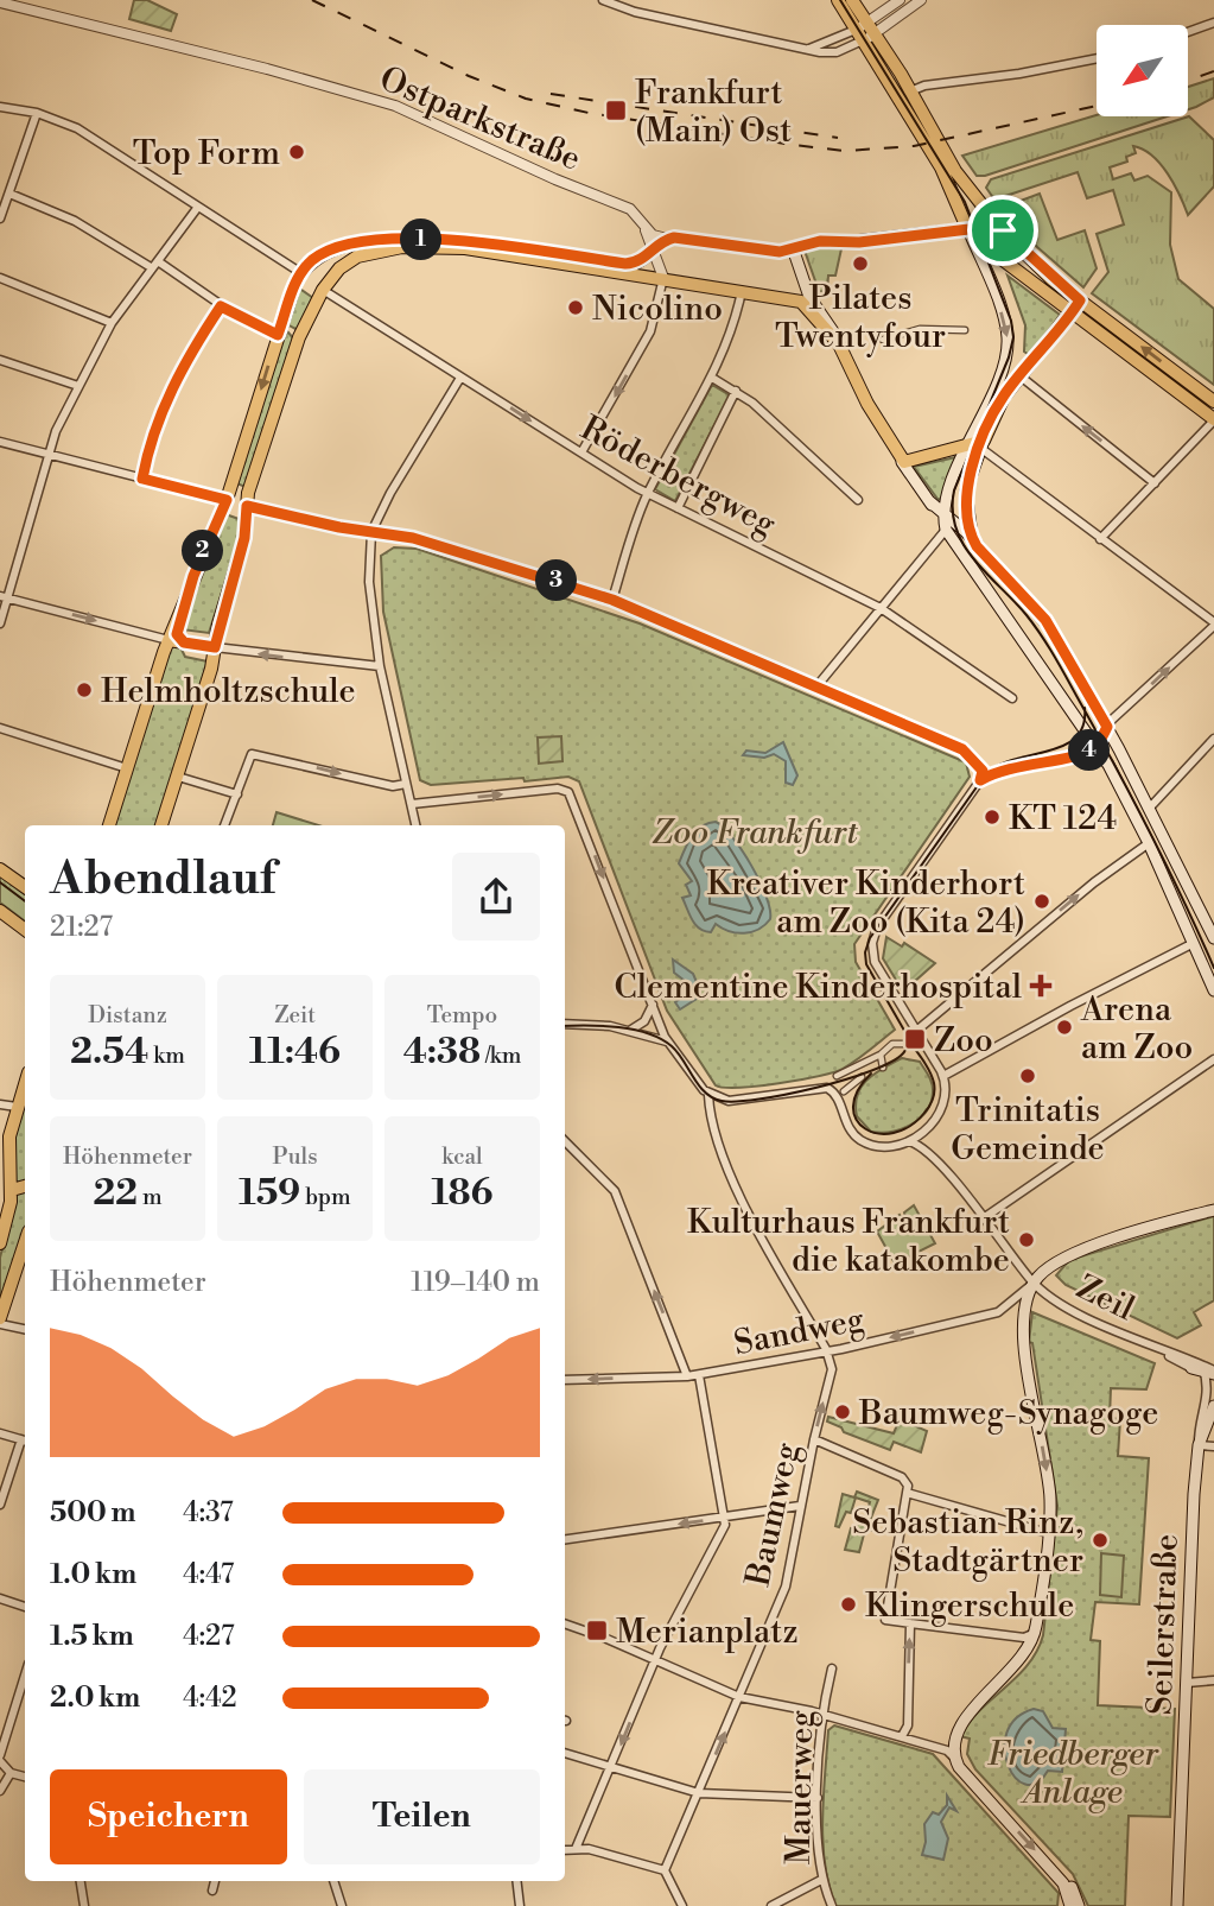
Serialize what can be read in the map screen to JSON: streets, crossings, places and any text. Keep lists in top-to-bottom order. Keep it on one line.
{"streets":{"main road":["Seilerstraße"],"street":["Ostparkstraße","Röderbergweg","Zeil","Sandweg","Baumweg","Mauerweg"]},"crossings":[["Zeil","Sandweg"],["Zeil","Seilerstraße"],["Sandweg","Baumweg"]],"one_way":["Sandweg","Baumweg"],"parks":["Zoo Frankfurt","Friedberger Anlage"],"places":{"transit":["Frankfurt (Main) Ost","Zoo","Merianplatz"],"other":["Top Form","Pilates Twentyfour","Nicolino","Helmholtzschule","KT 124","Kreativer Kinderhort am Zoo (Kita 24)","Arena am Zoo","Trinitatis Gemeinde","Kulturhaus Frankfurt die katakombe","Baumweg-Synagoge","Sebastian Rinz, Stadtgärtner","Klingerschule"],"health":["Clementine Kinderhospital"]},"north":"bottom left","page":{"pins":["1","2","3","4"],"heading":["Abendlauf","21:27"],"stats":[["Distanz","2.54 km"],["Zeit","11:46"],["Tempo","4:38 /km"],["Höhenmeter","22 m"],["Puls","159 bpm"],["kcal","186"]],"chart":["Höhenmeter","119–140 m"],"list":[{"name":"500 m","note":"4:37"},{"name":"1.0 km","note":"4:47"},{"name":"1.5 km","note":"4:27"},{"name":"2.0 km","note":"4:42"}],"buttons":["Speichern","Teilen"]}}
